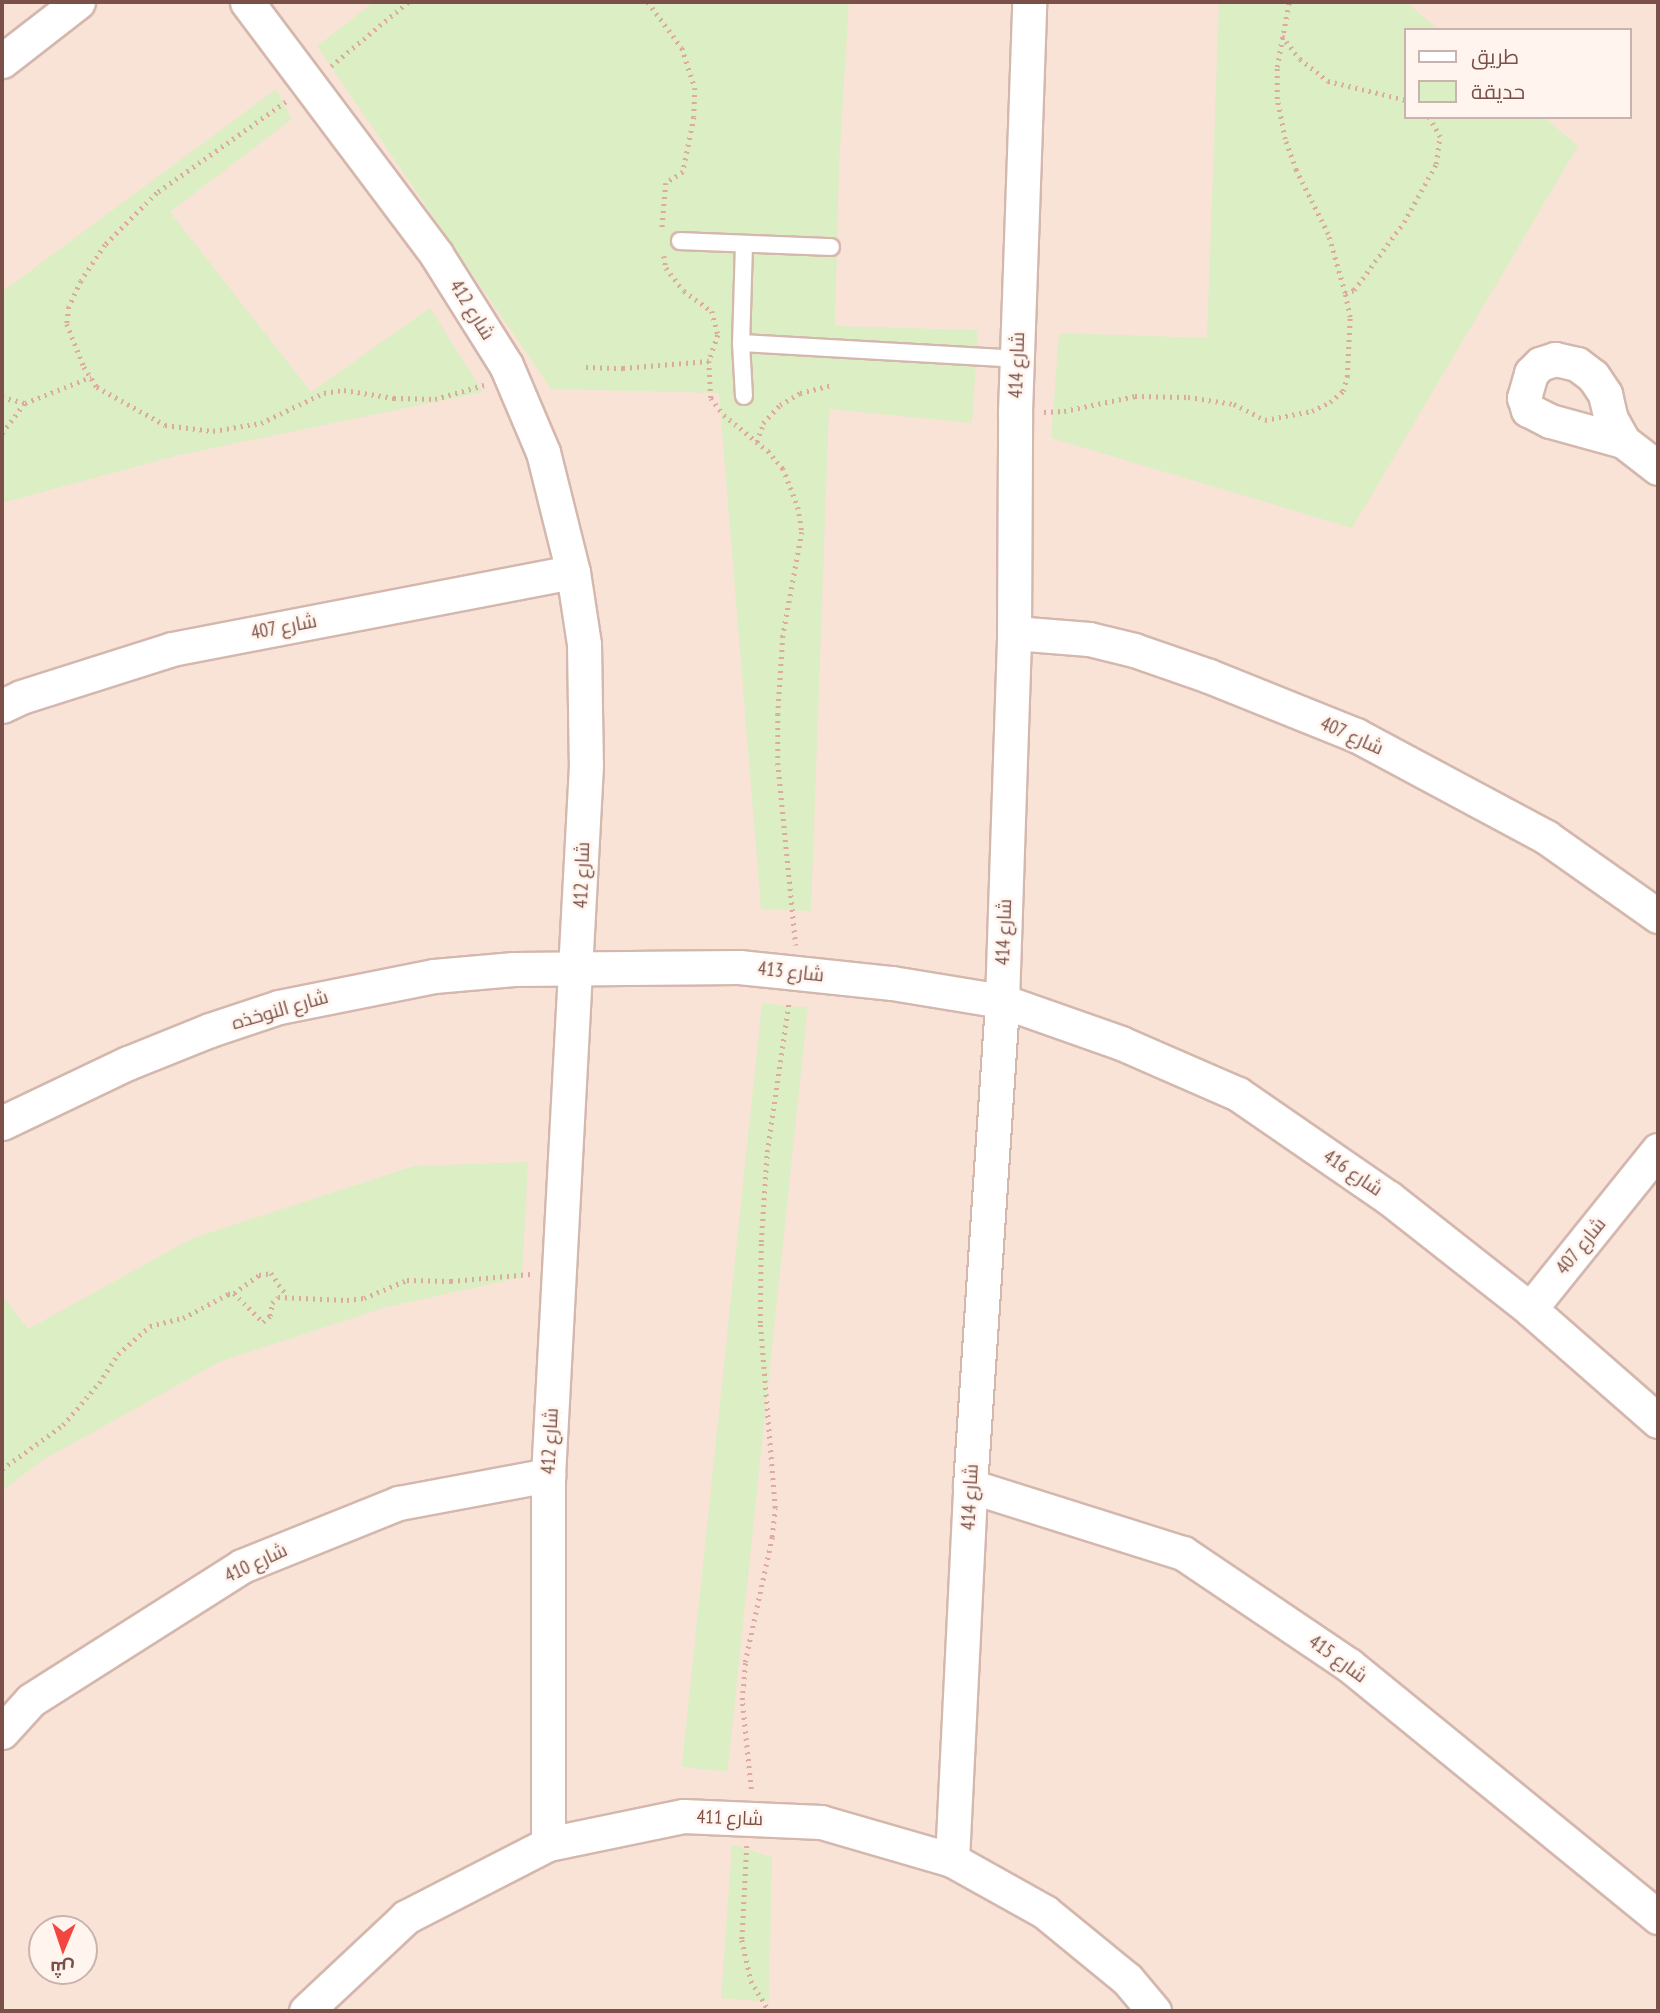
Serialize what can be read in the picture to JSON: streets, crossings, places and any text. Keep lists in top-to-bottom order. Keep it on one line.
{"streets":{"street":["شارع 412","شارع 414","شارع 407","شارع 413","شارع النوخذه","شارع 416","شارع 410","شارع 415","شارع 411"]},"crossings":[["شارع 412","شارع 407"],["شارع 412","شارع 413"],["شارع 412","شارع النوخذه"],["شارع 412","شارع 410"],["شارع 412","شارع 411"],["شارع 414","شارع 407"],["شارع 414","شارع 413"],["شارع 414","شارع 416"],["شارع 414","شارع 415"],["شارع 414","شارع 411"],["شارع 407","شارع 416"],["شارع 413","شارع النوخذه"],["شارع 413","شارع 416"]],"legend":["طريق","حديقة"],"north":"bottom"}
